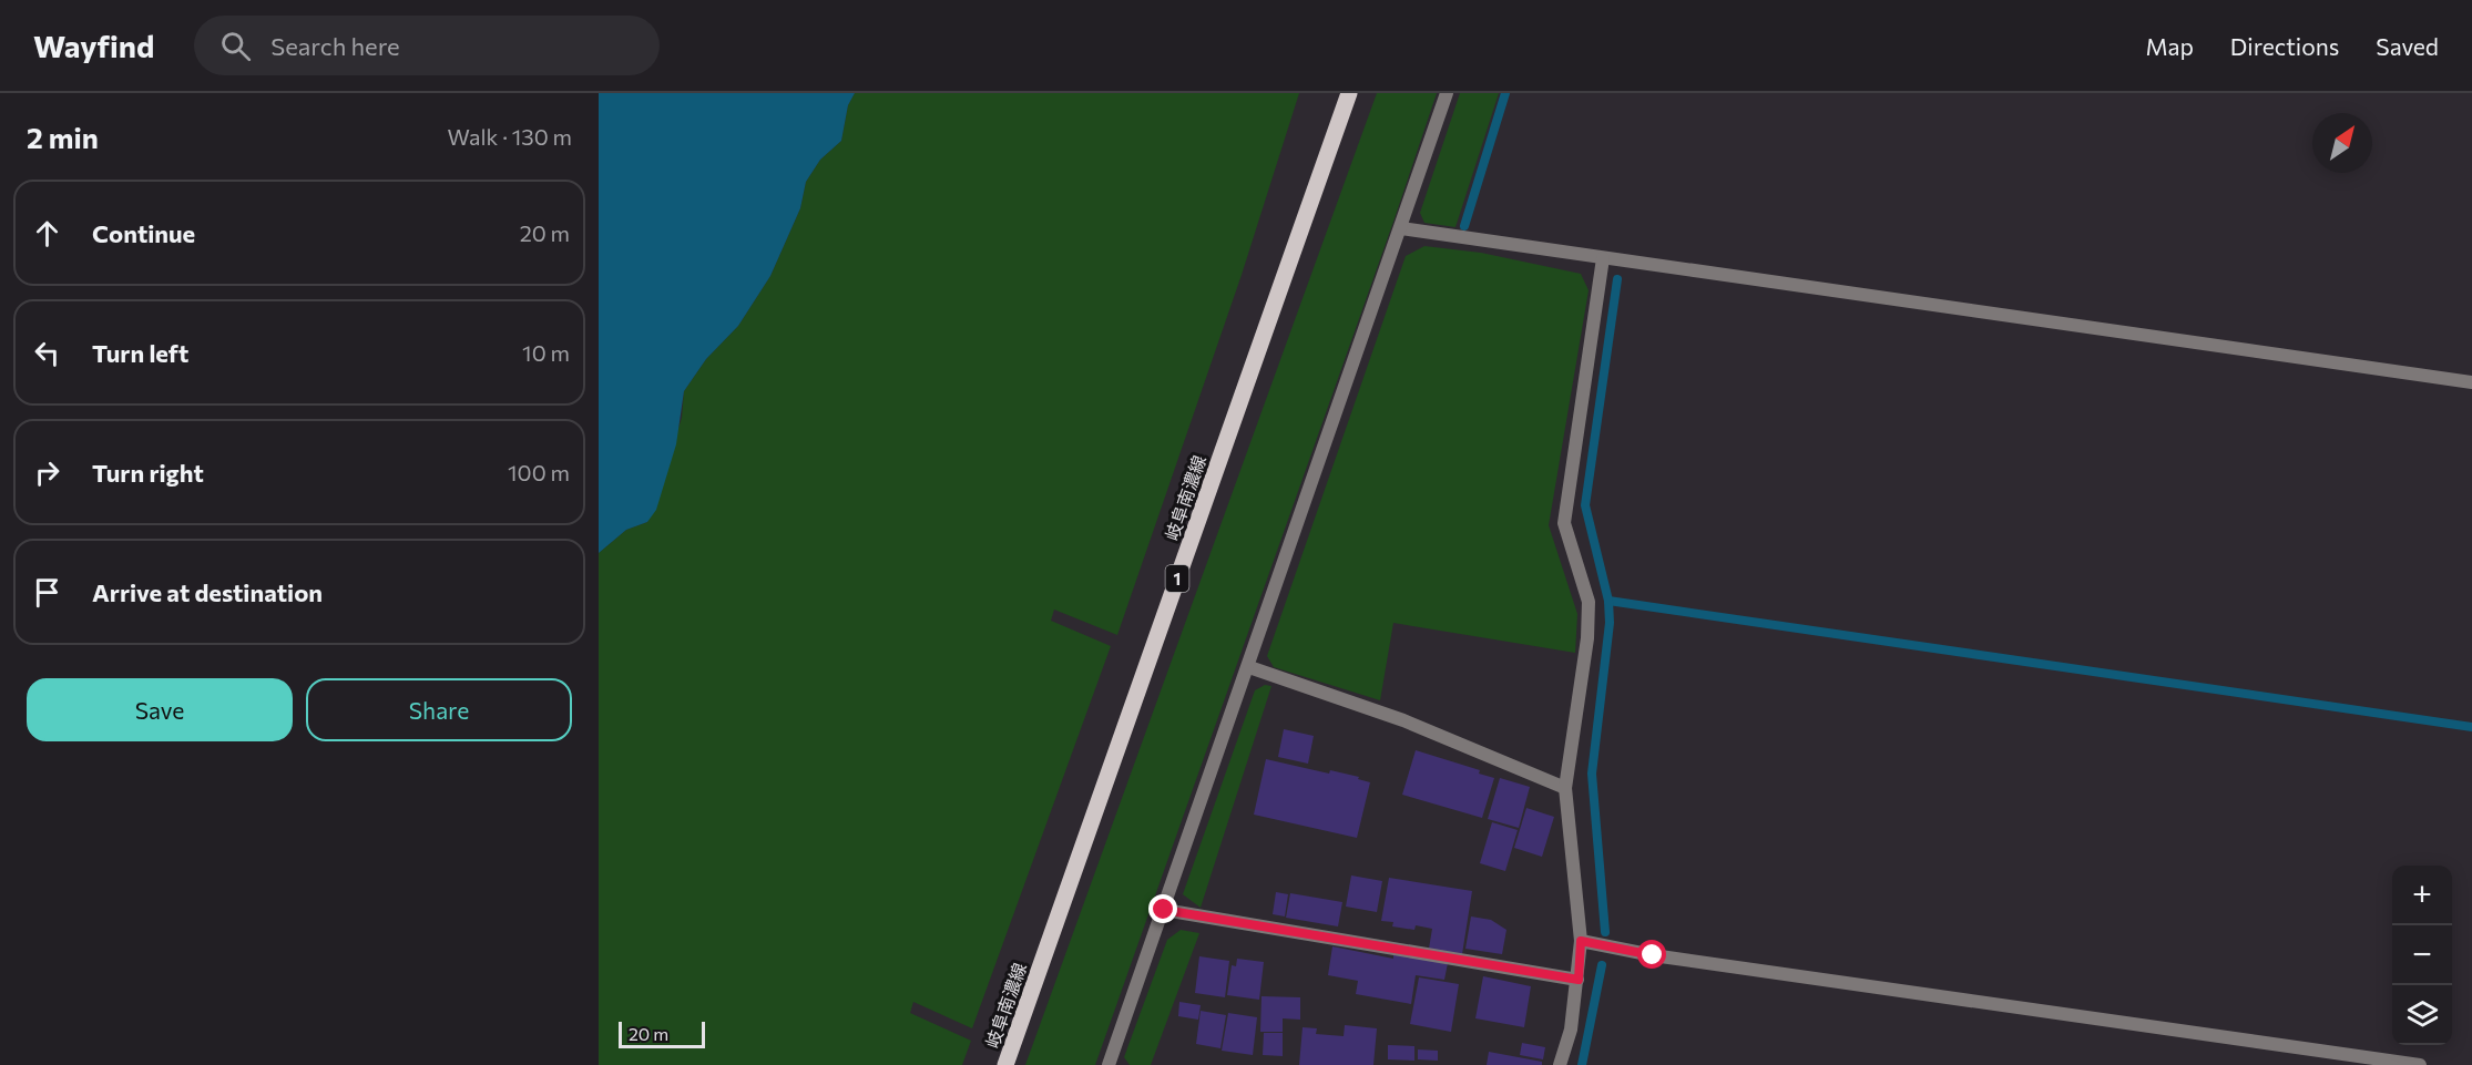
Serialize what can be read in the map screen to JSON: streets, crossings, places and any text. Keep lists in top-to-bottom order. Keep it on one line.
{"streets":{"main road":["岐阜南濃線","1"]},"scale_bar":"20 m","north":"top right","page":{"header":"Wayfind","search":"Search here","nav":["Map","Directions","Saved"],"heading":["2 min","Walk · 130 m"],"list":[["Continue","20 m"],["Turn left","10 m"],["Turn right","100 m"],"Arrive at destination"],"buttons":["Save","Share"],"map_buttons":["+","−"],"scale":"20 m"}}
